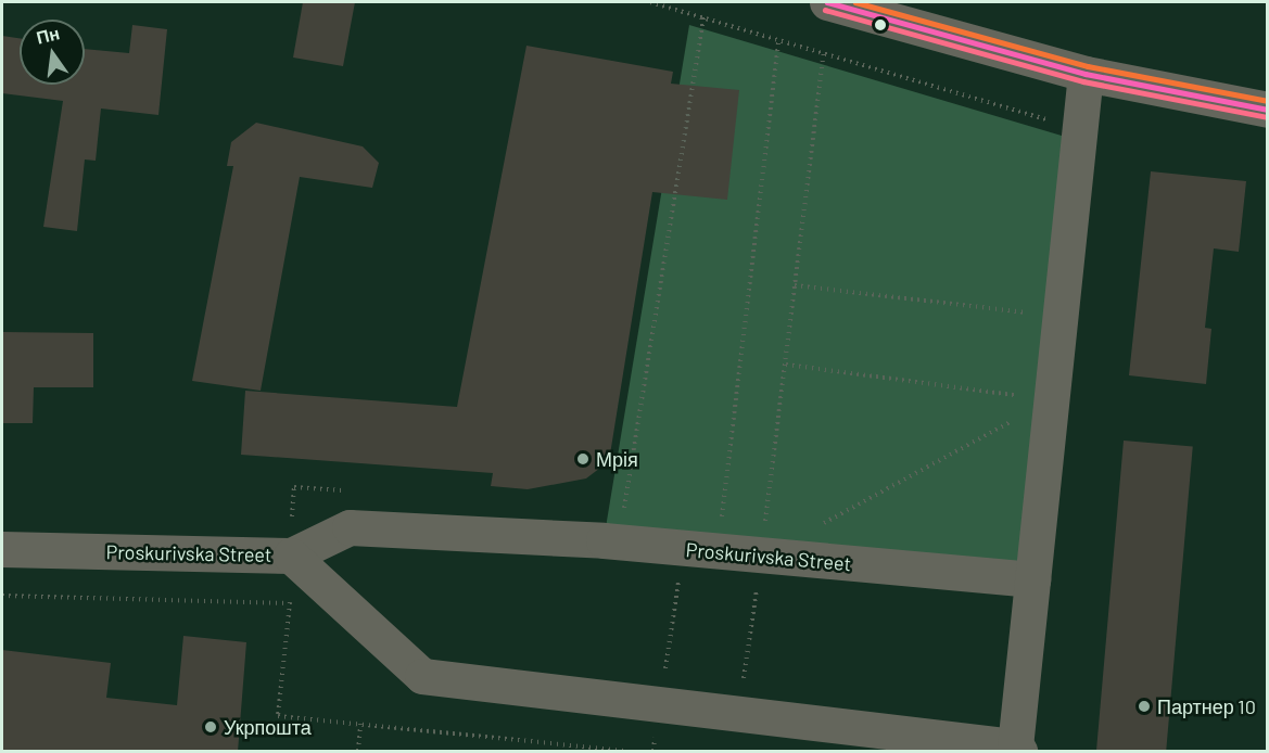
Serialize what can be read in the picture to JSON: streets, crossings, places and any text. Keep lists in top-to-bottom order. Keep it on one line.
{"streets":{"street":["Proskurivska Street"]},"places":["Мрія","Партнер 10","Укрпошта"],"north":"top"}
